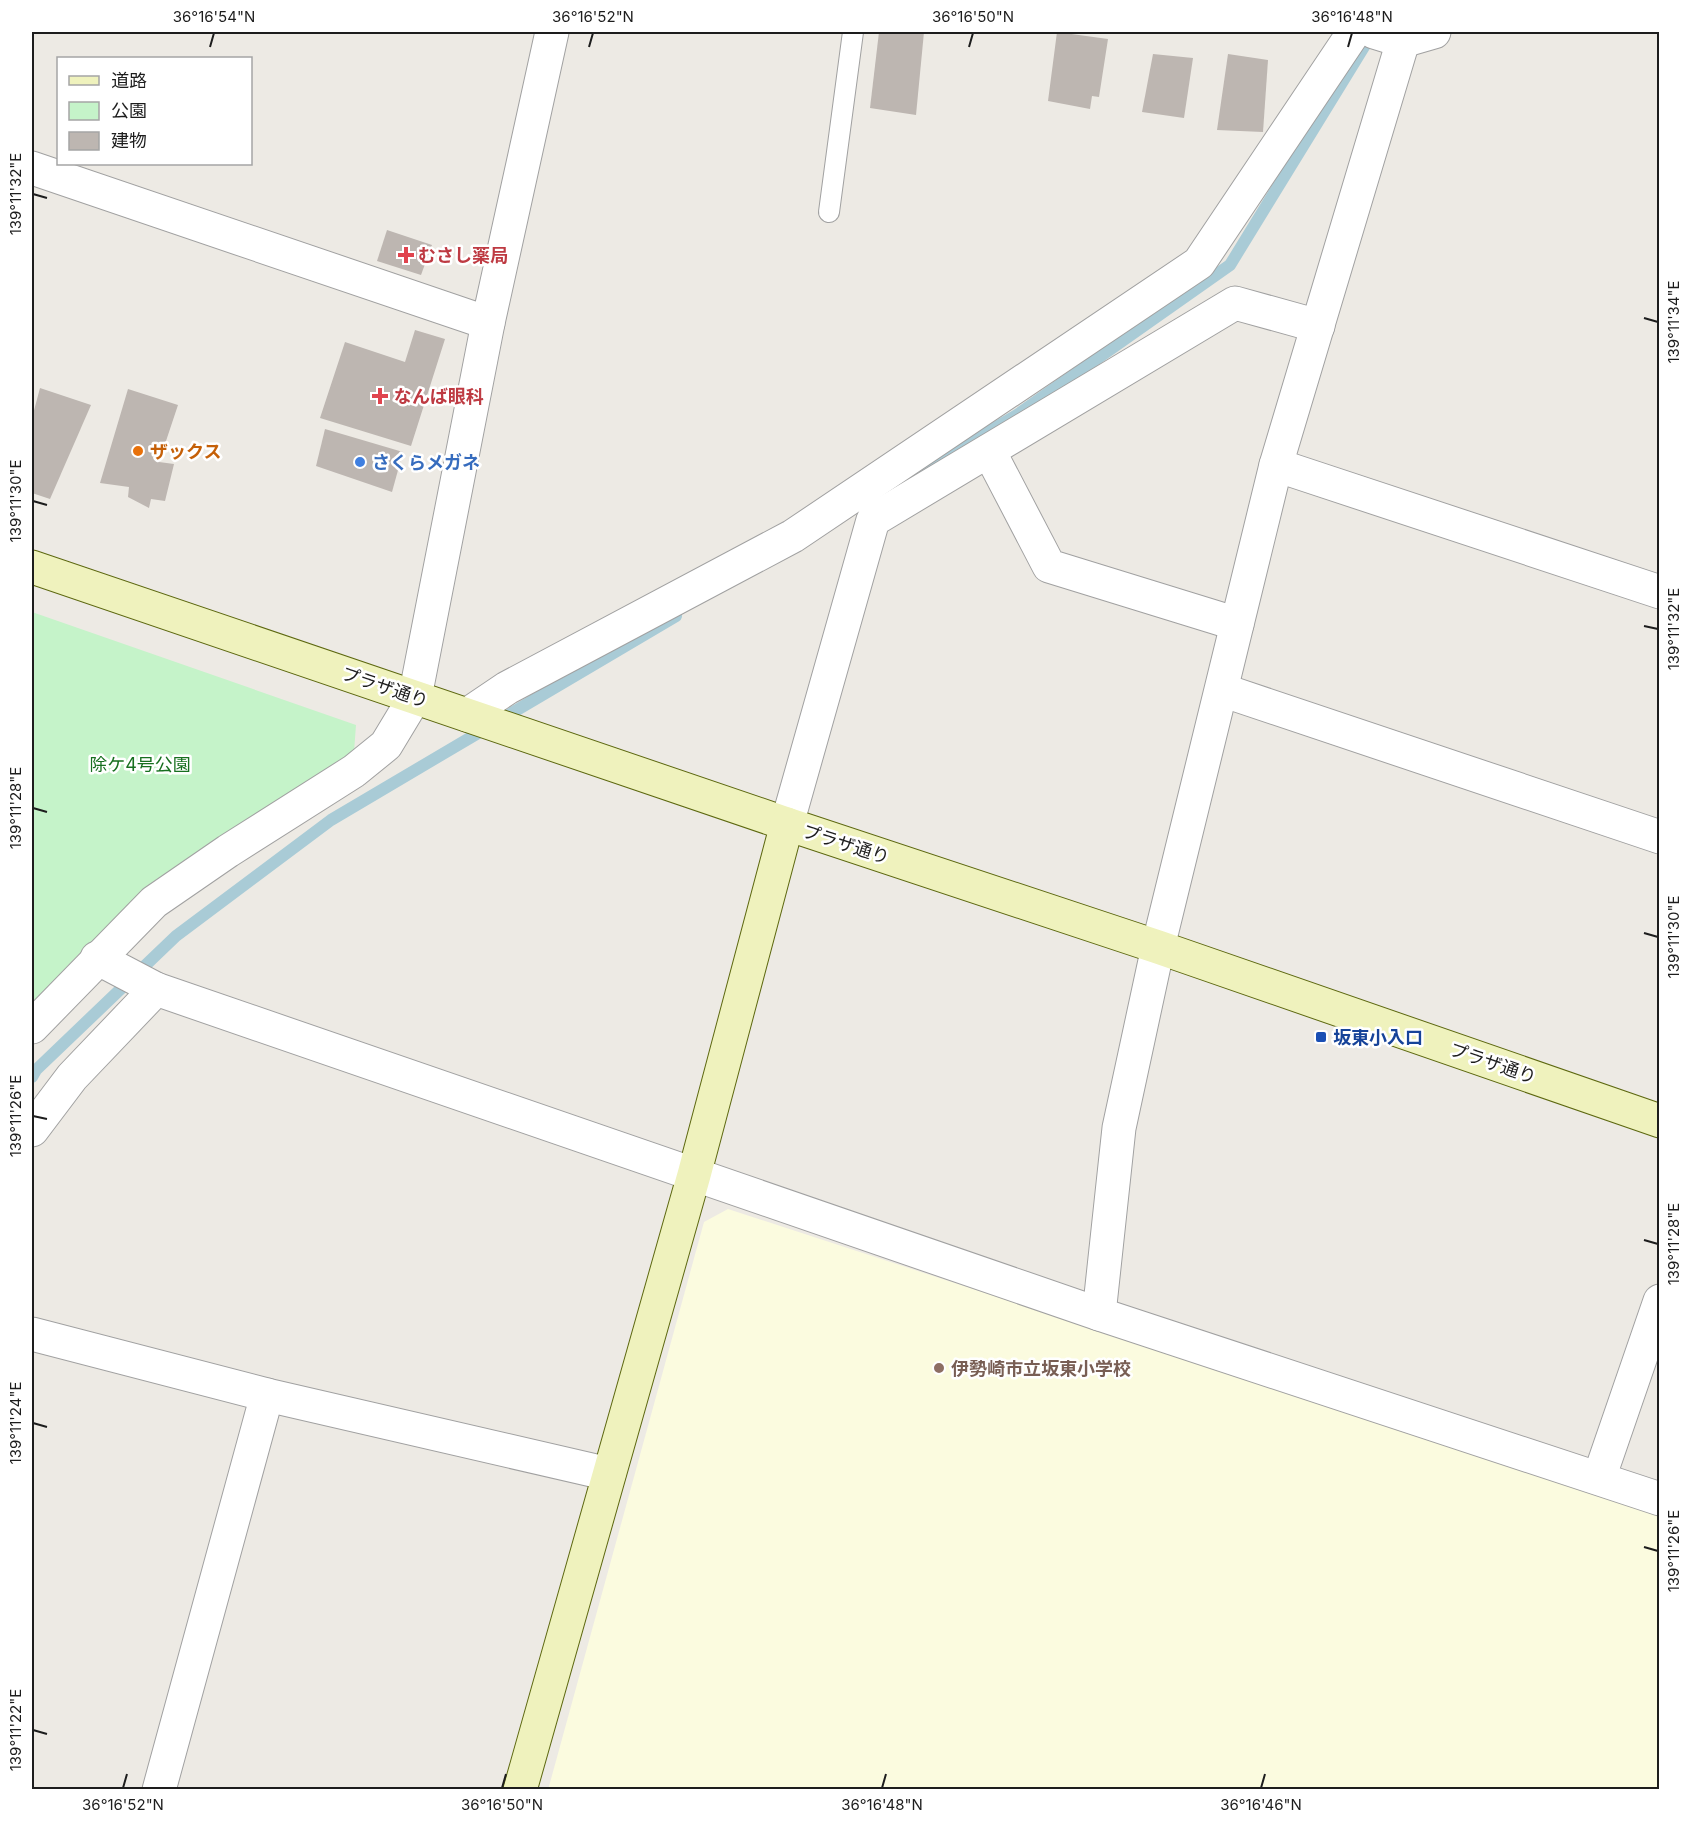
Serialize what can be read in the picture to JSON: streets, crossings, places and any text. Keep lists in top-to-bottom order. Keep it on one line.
{"streets":{"street":["プラザ通り"]},"parks":["除ケ4号公園"],"places":{"health":["むさし薬局","なんば眼科"],"other":["ザックス","さくらメガネ","伊勢崎市立坂東小学校"],"transit":["坂東小入口"]},"legend":["道路","公園","建物"],"coordinates":["36°16'54\"N","36°16'52\"N","36°16'50\"N","36°16'48\"N","139°11'32\"E","139°11'34\"E","139°11'30\"E","139°11'28\"E","139°11'26\"E","139°11'24\"E","139°11'22\"E","36°16'46\"N"]}
